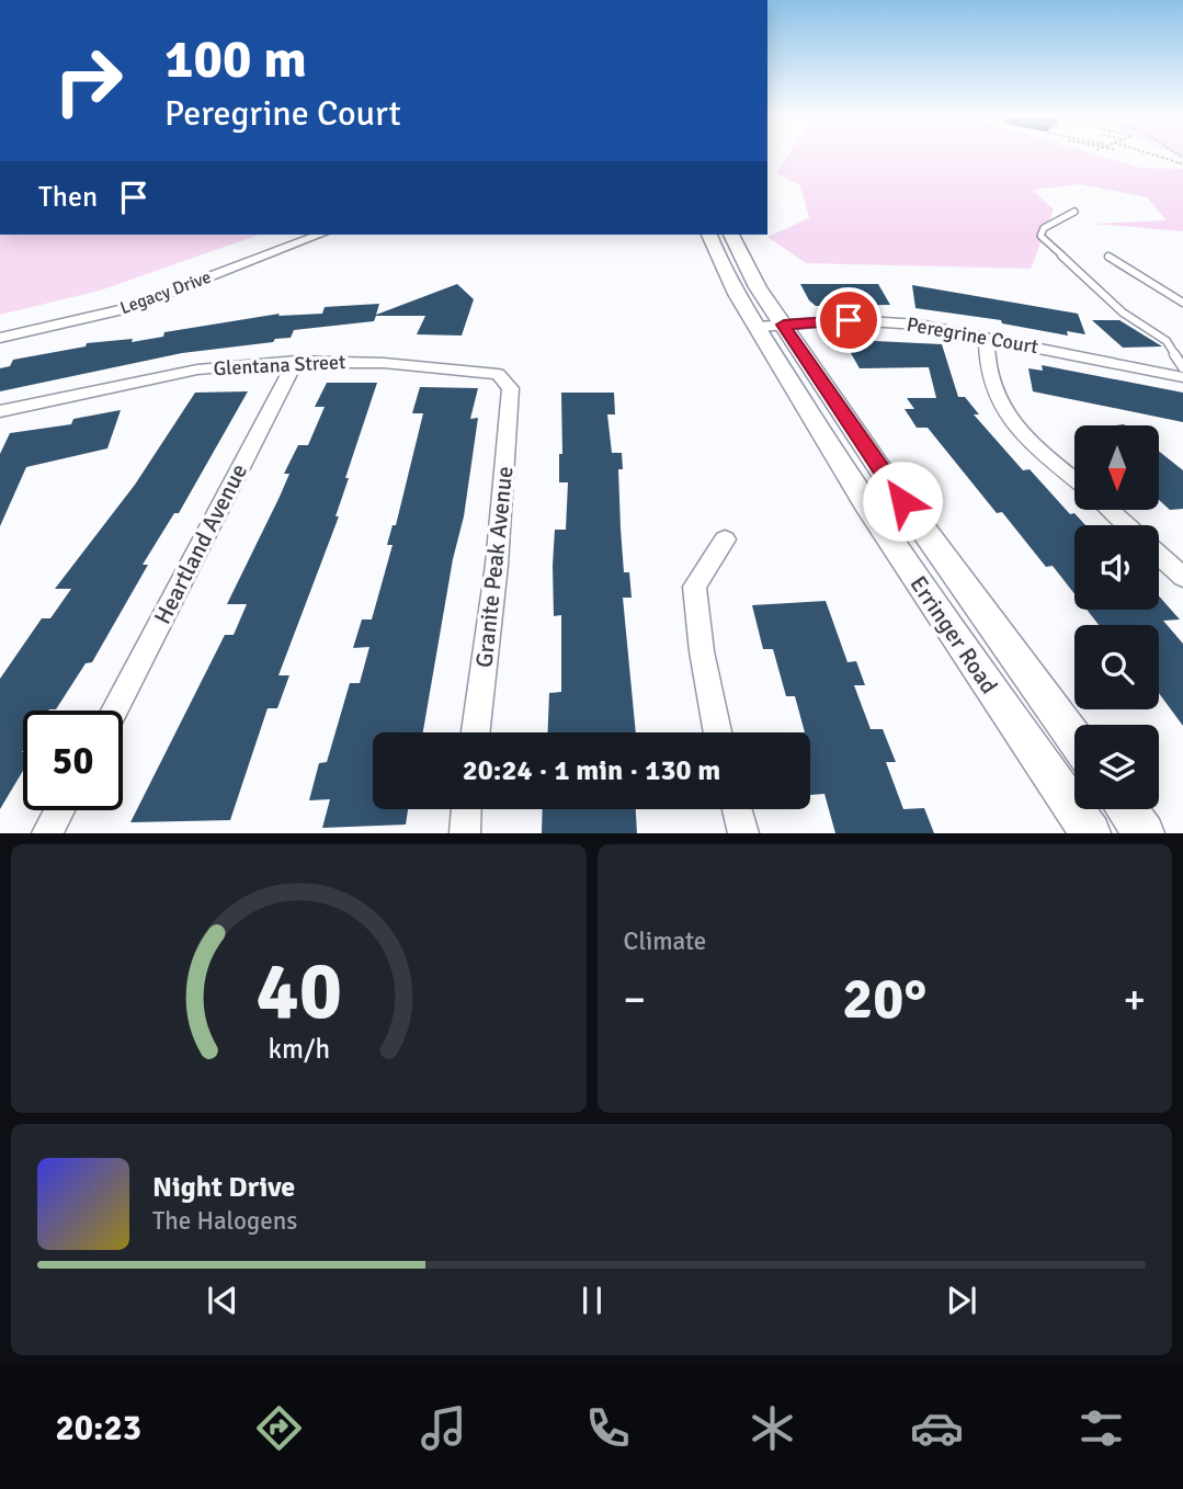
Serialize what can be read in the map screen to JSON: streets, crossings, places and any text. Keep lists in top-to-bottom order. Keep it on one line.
{"streets":{"main road":["Erringer Road"],"street":["Legacy Drive","Peregrine Court","Glentana Street","Heartland Avenue","Granite Peak Avenue"]},"crossings":[["Peregrine Court","Erringer Road"],["Glentana Street","Heartland Avenue"],["Glentana Street","Granite Peak Avenue"]],"north":"bottom","page":{"turn":["100 m","Peregrine Court"],"then":"Then","limit":"50","trip":"20:24 · 1 min · 130 m","tile":"Climate","heat":["−","20°","+"],"song":["Night Drive","The Halogens"],"tabs":"20:23","gauge":["40","km/h"]}}
